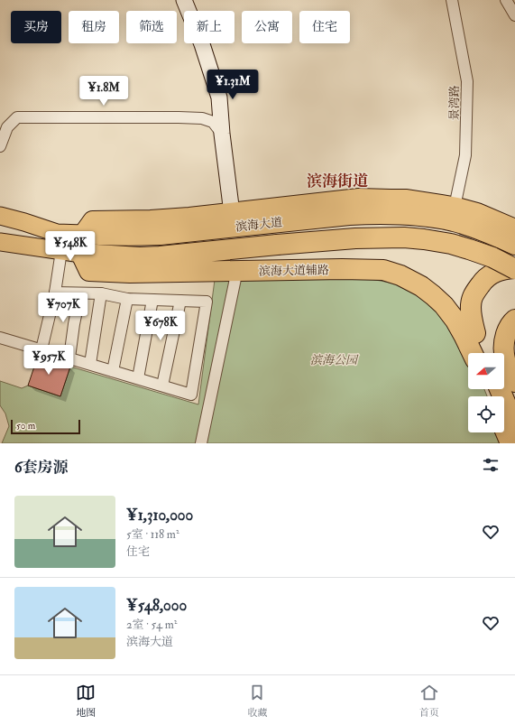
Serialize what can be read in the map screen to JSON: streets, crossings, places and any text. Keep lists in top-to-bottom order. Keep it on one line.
{"streets":{"highway":["滨海大道","滨海大道辅路"],"street":["景湾路"]},"crossings":[["滨海大道","滨海大道辅路"]],"districts":["滨海街道"],"parks":["滨海公园"],"scale_bar":"50 m","north":"left","page":{"chip":["买房","租房","筛选","新上","公寓","住宅"],"price":["¥1.31M","¥1.8M","¥548K","¥707K","¥678K","¥957K"],"scale":"50 m","heading":"6套房源","list":[{"name":"¥1,310,000","note":"5室 · 118 m² · 住宅"},{"name":"¥548,000","note":"2室 · 54 m² · 滨海大道"}],"tabs":["地图","收藏","首页"]}}
